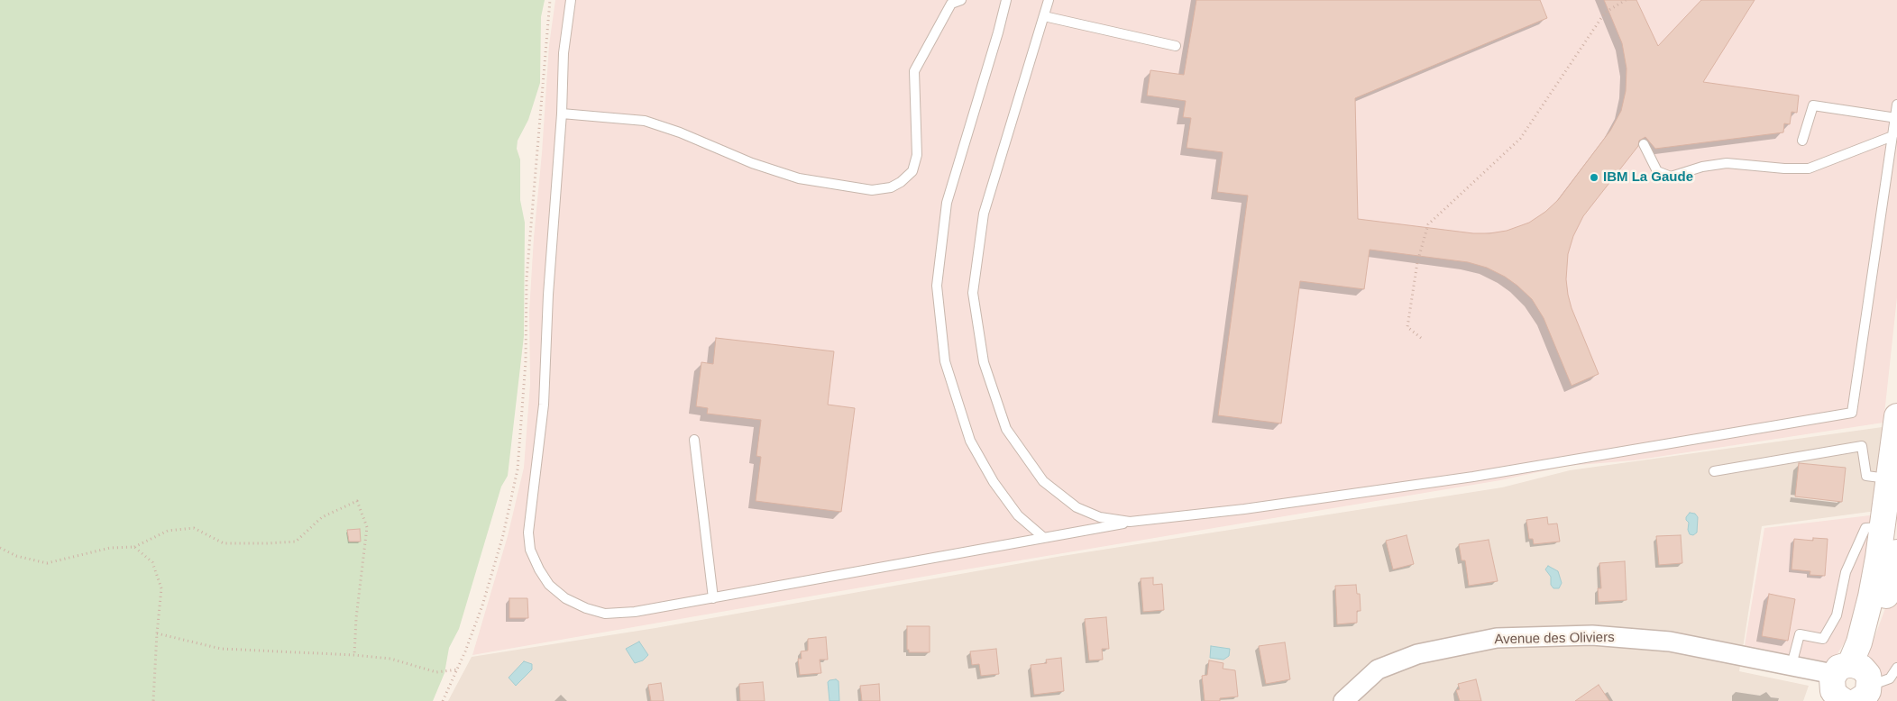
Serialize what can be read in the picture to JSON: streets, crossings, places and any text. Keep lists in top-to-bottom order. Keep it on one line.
{"streets":{"street":["Avenue des Oliviers"]},"places":["IBM La Gaude"]}
